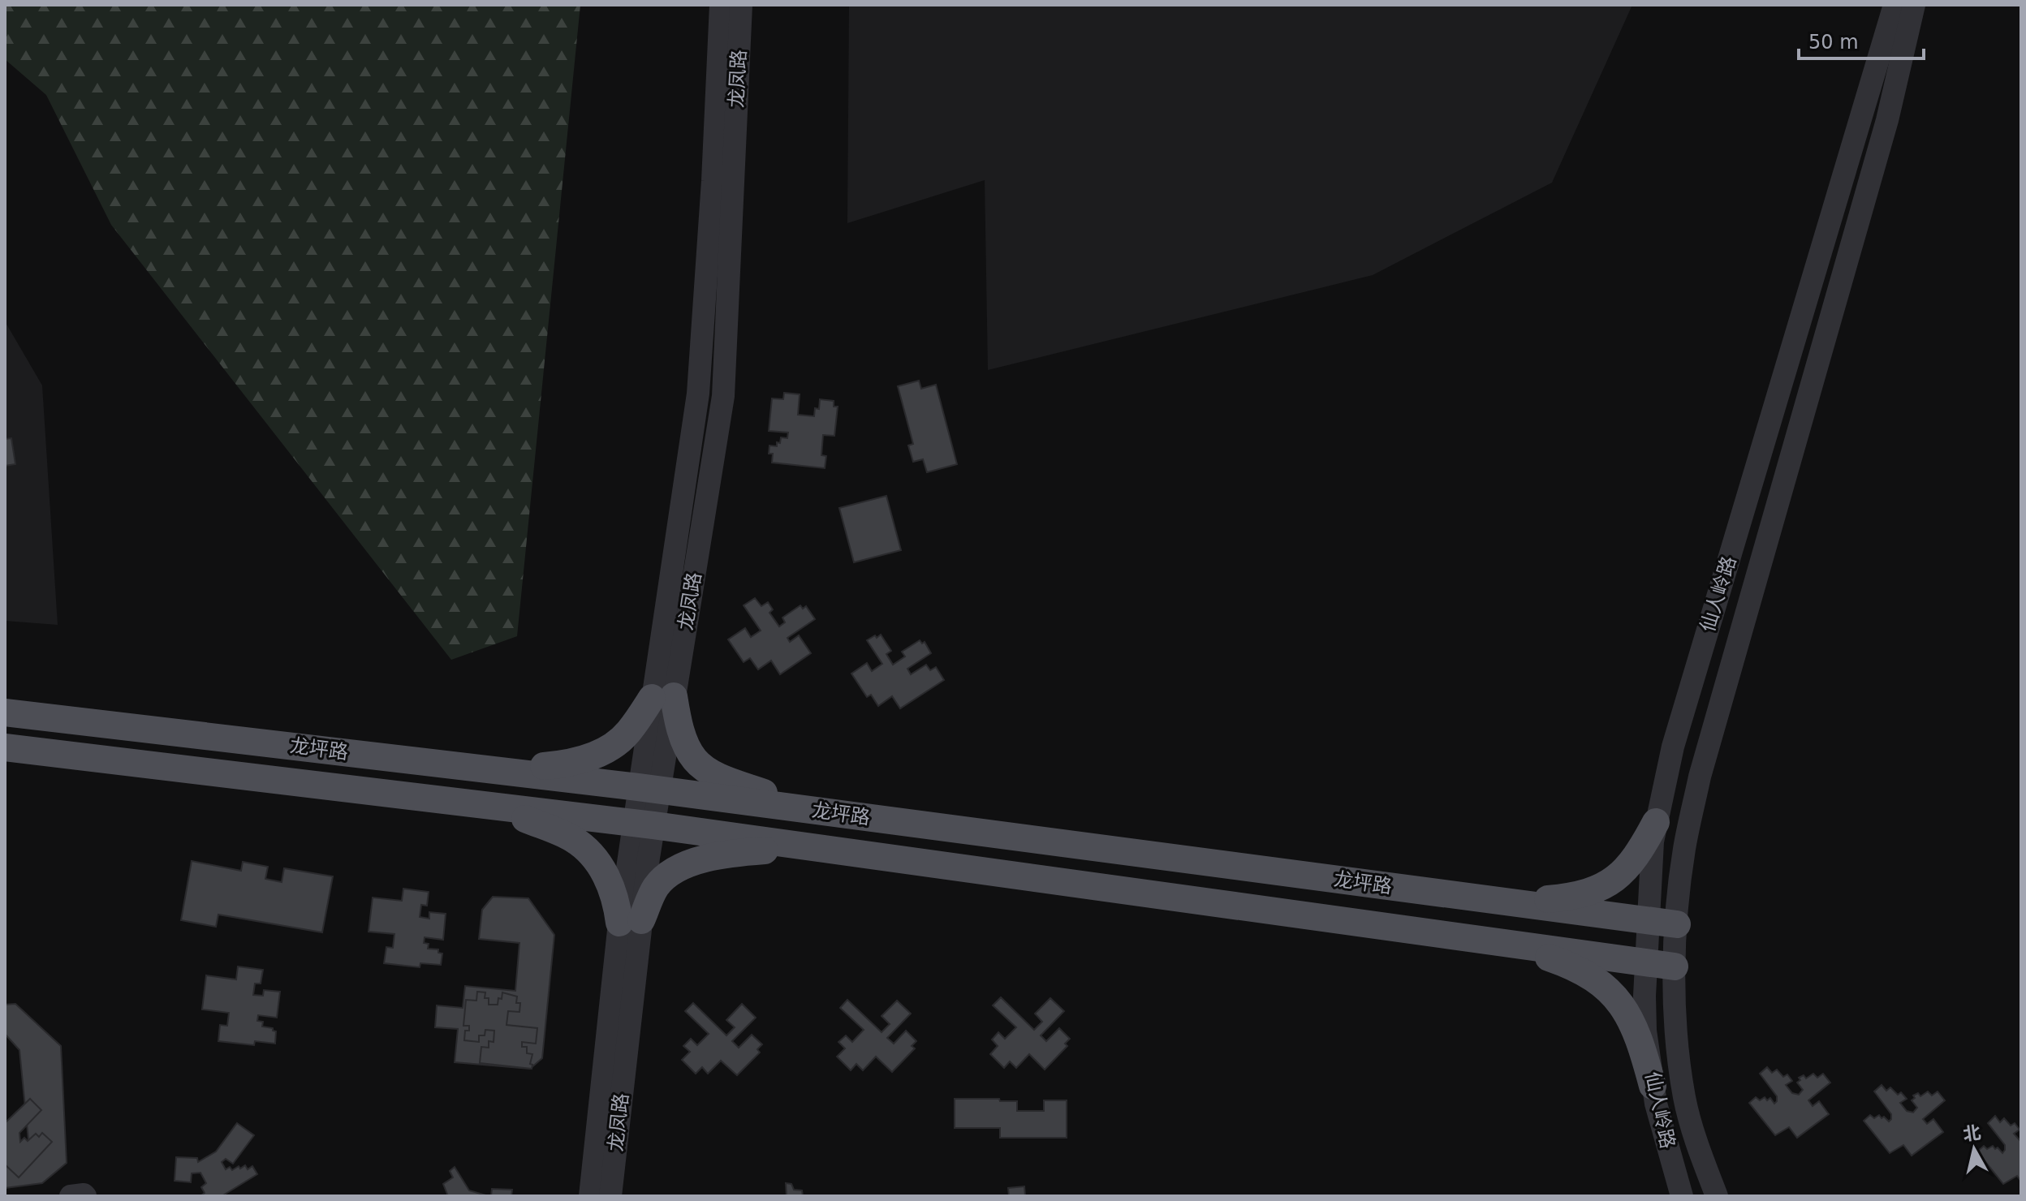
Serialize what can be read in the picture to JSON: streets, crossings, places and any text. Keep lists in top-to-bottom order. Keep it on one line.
{"streets":{"main road":["龙坪路"],"street":["龙凤路","仙人岭路"]},"crossings":[["龙凤路","龙坪路"],["仙人岭路","龙坪路"]],"scale_bar":"50 m","north":"top"}
